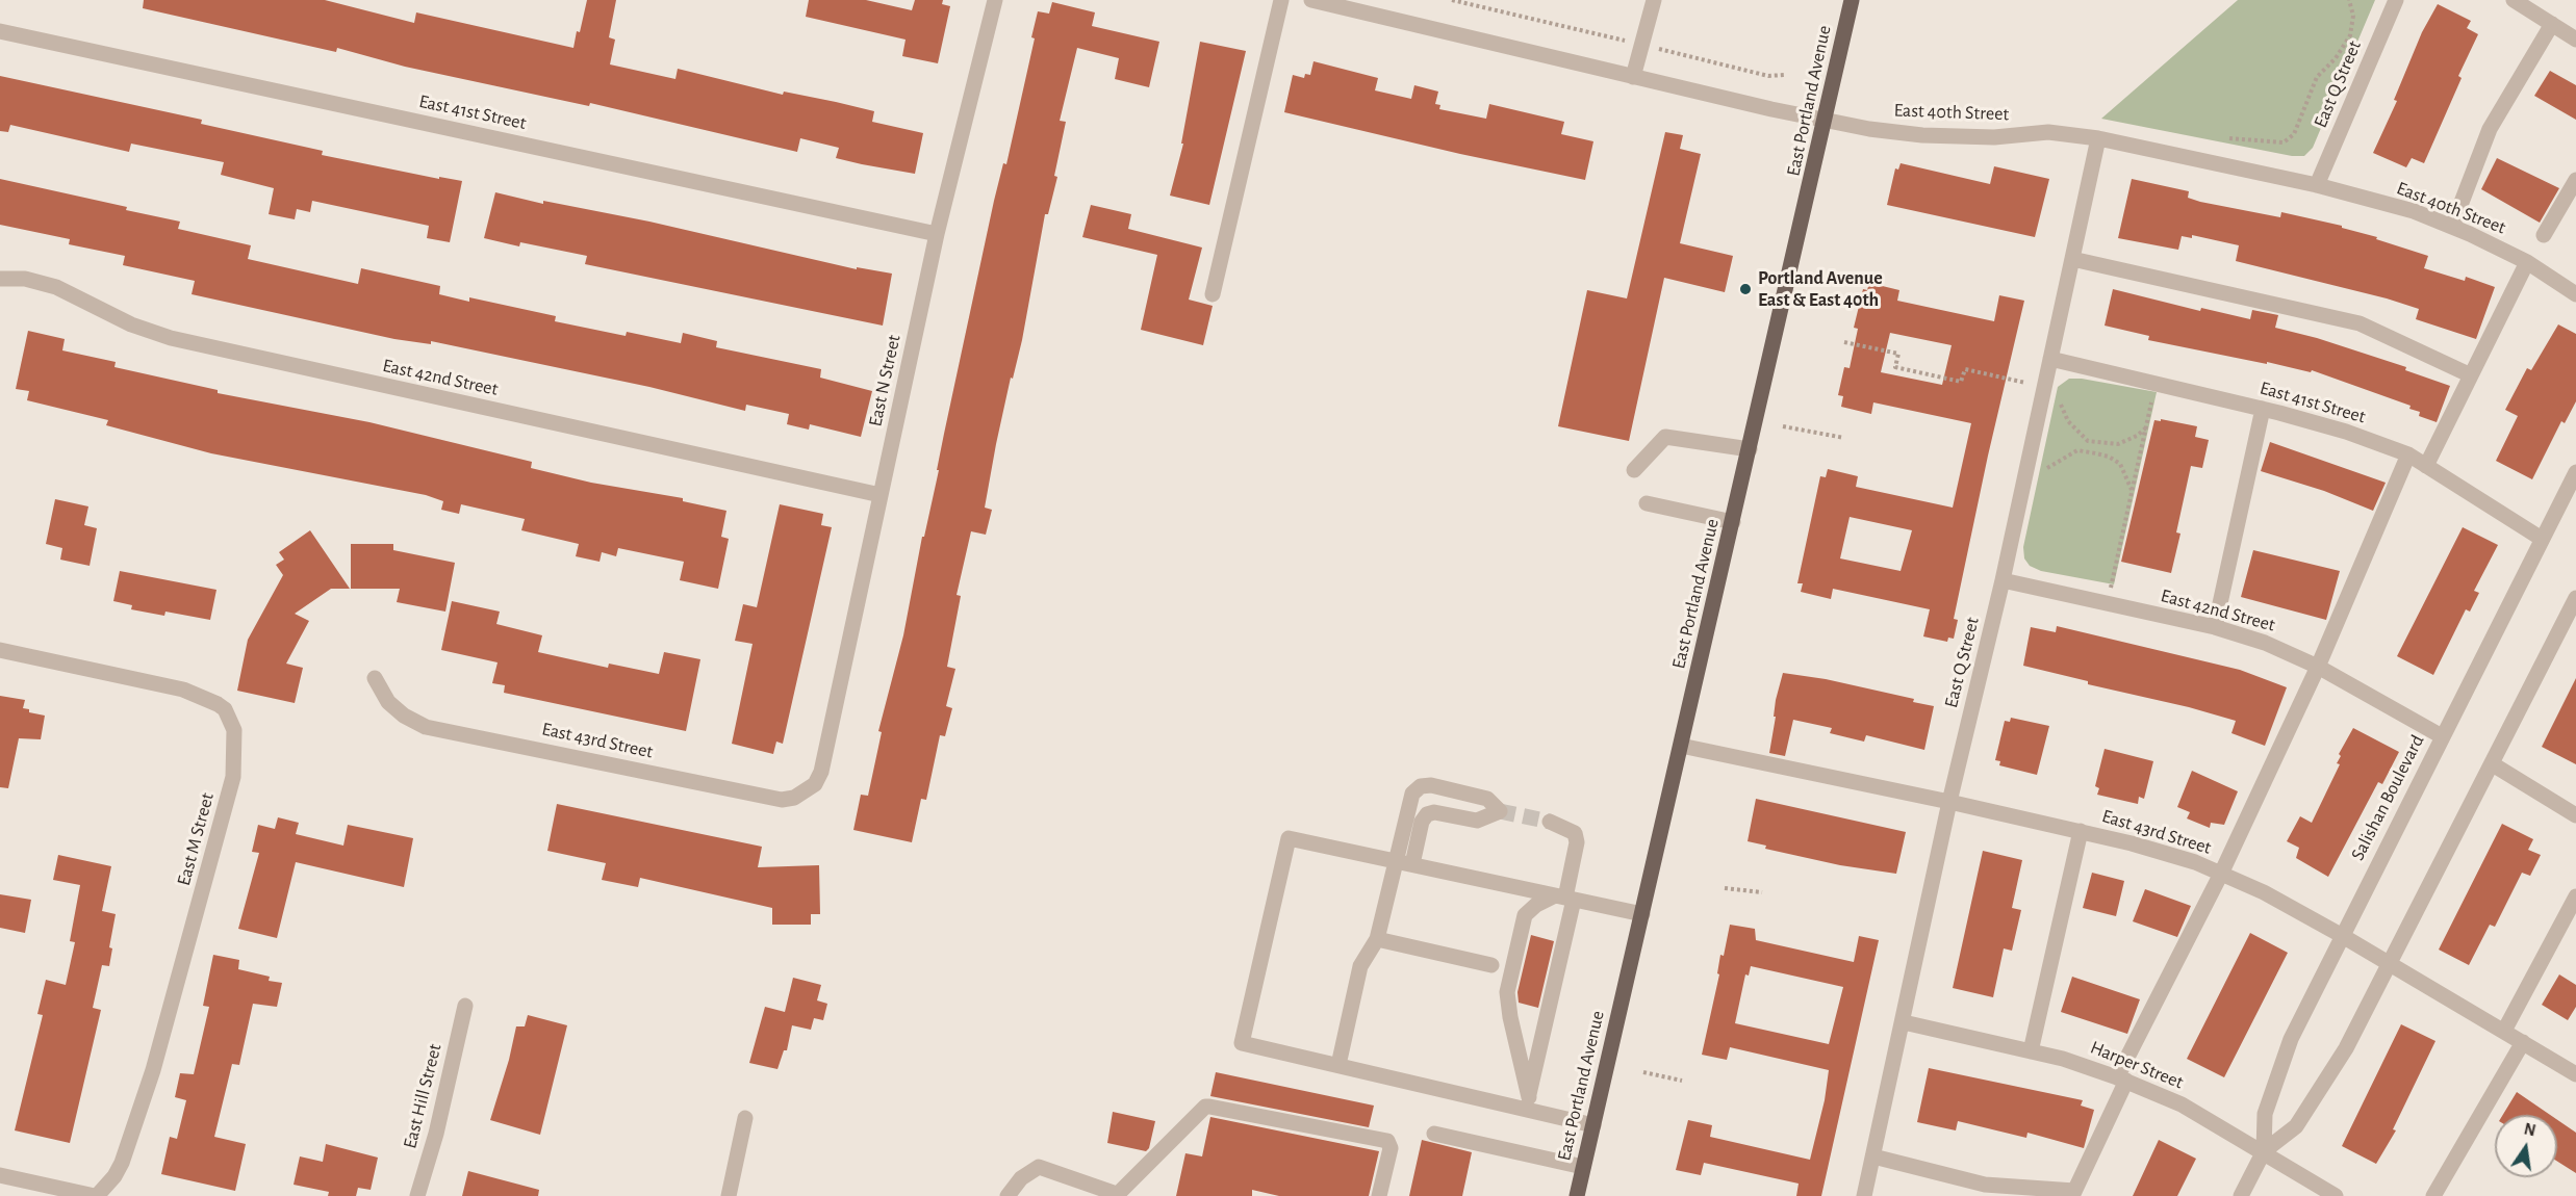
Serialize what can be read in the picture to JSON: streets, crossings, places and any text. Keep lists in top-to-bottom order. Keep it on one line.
{"streets":{"main road":["East Portland Avenue"],"street":["East Q Street","East 41st Street","East 40th Street","East 42nd Street","East N Street","East 43rd Street","Salishan Boulevard","East M Street","Harper Street","East Hill Street"]},"crossings":[["East Q Street","East 41st Street"],["East Q Street","East 40th Street"],["East Q Street","East 42nd Street"],["East Q Street","East 43rd Street"],["East Q Street","Harper Street"],["East Portland Avenue","East 40th Street"],["East Portland Avenue","East 43rd Street"],["East 41st Street","East N Street"],["East 41st Street","Salishan Boulevard"],["East 42nd Street","East N Street"],["East 42nd Street","Salishan Boulevard"],["East N Street","East 43rd Street"],["East 43rd Street","Salishan Boulevard"],["Salishan Boulevard","Harper Street"]],"places":["Portland Avenue East & East 40th"],"north":"top"}
